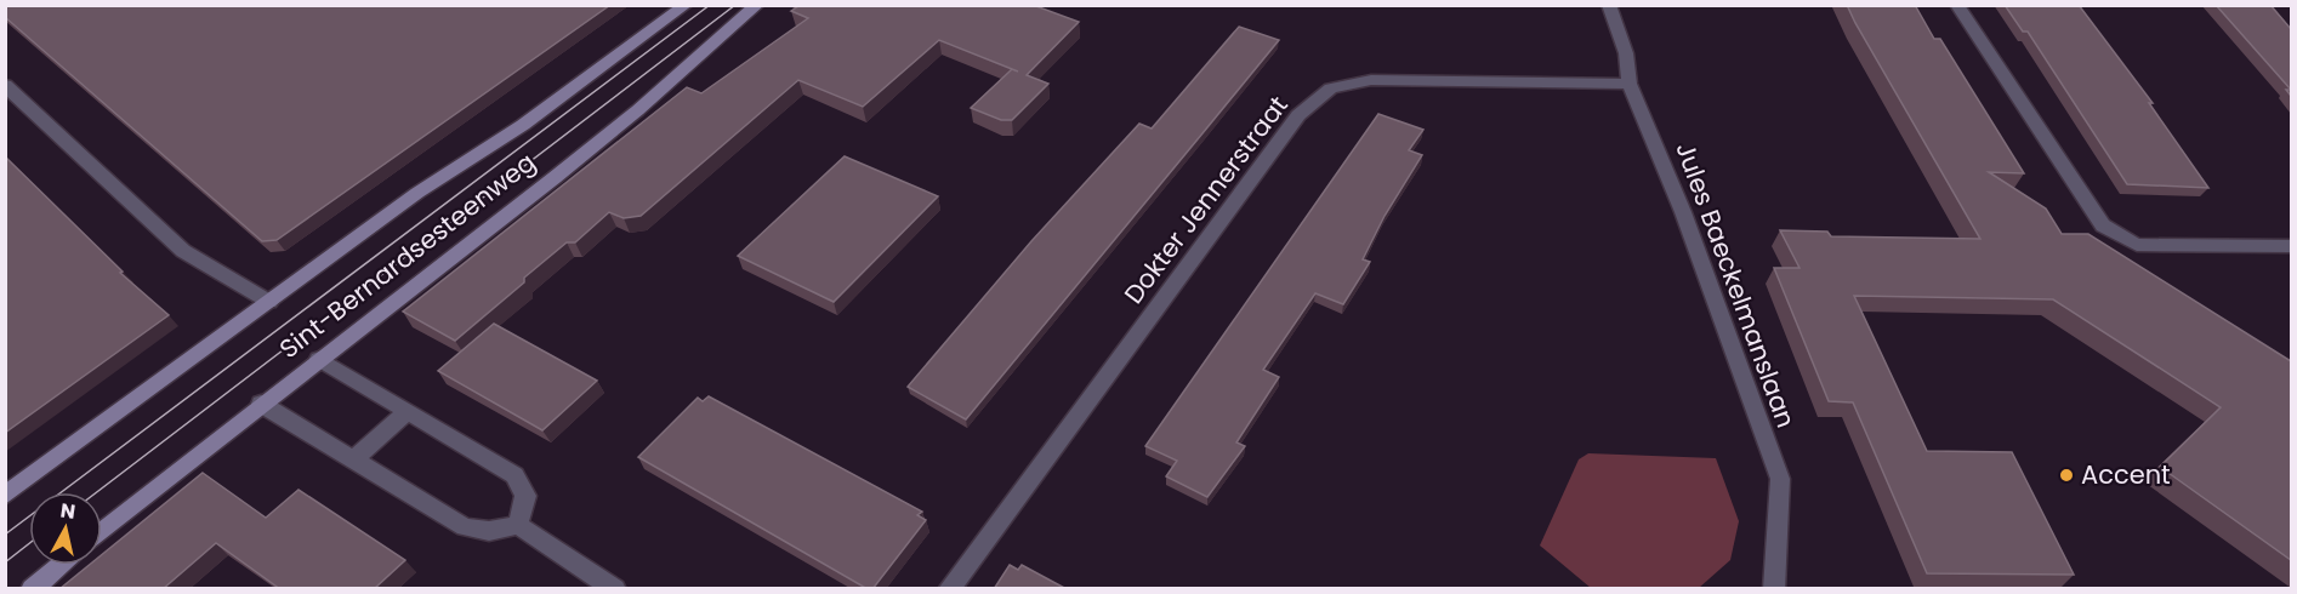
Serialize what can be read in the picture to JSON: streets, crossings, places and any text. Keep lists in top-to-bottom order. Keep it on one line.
{"streets":{"main road":["Sint-Bernardsesteenweg"],"street":["Dokter Jennerstraat","Jules Baeckelmanslaan"]},"crossings":[["Dokter Jennerstraat","Jules Baeckelmanslaan"]],"places":["Accent"],"north":"top"}
